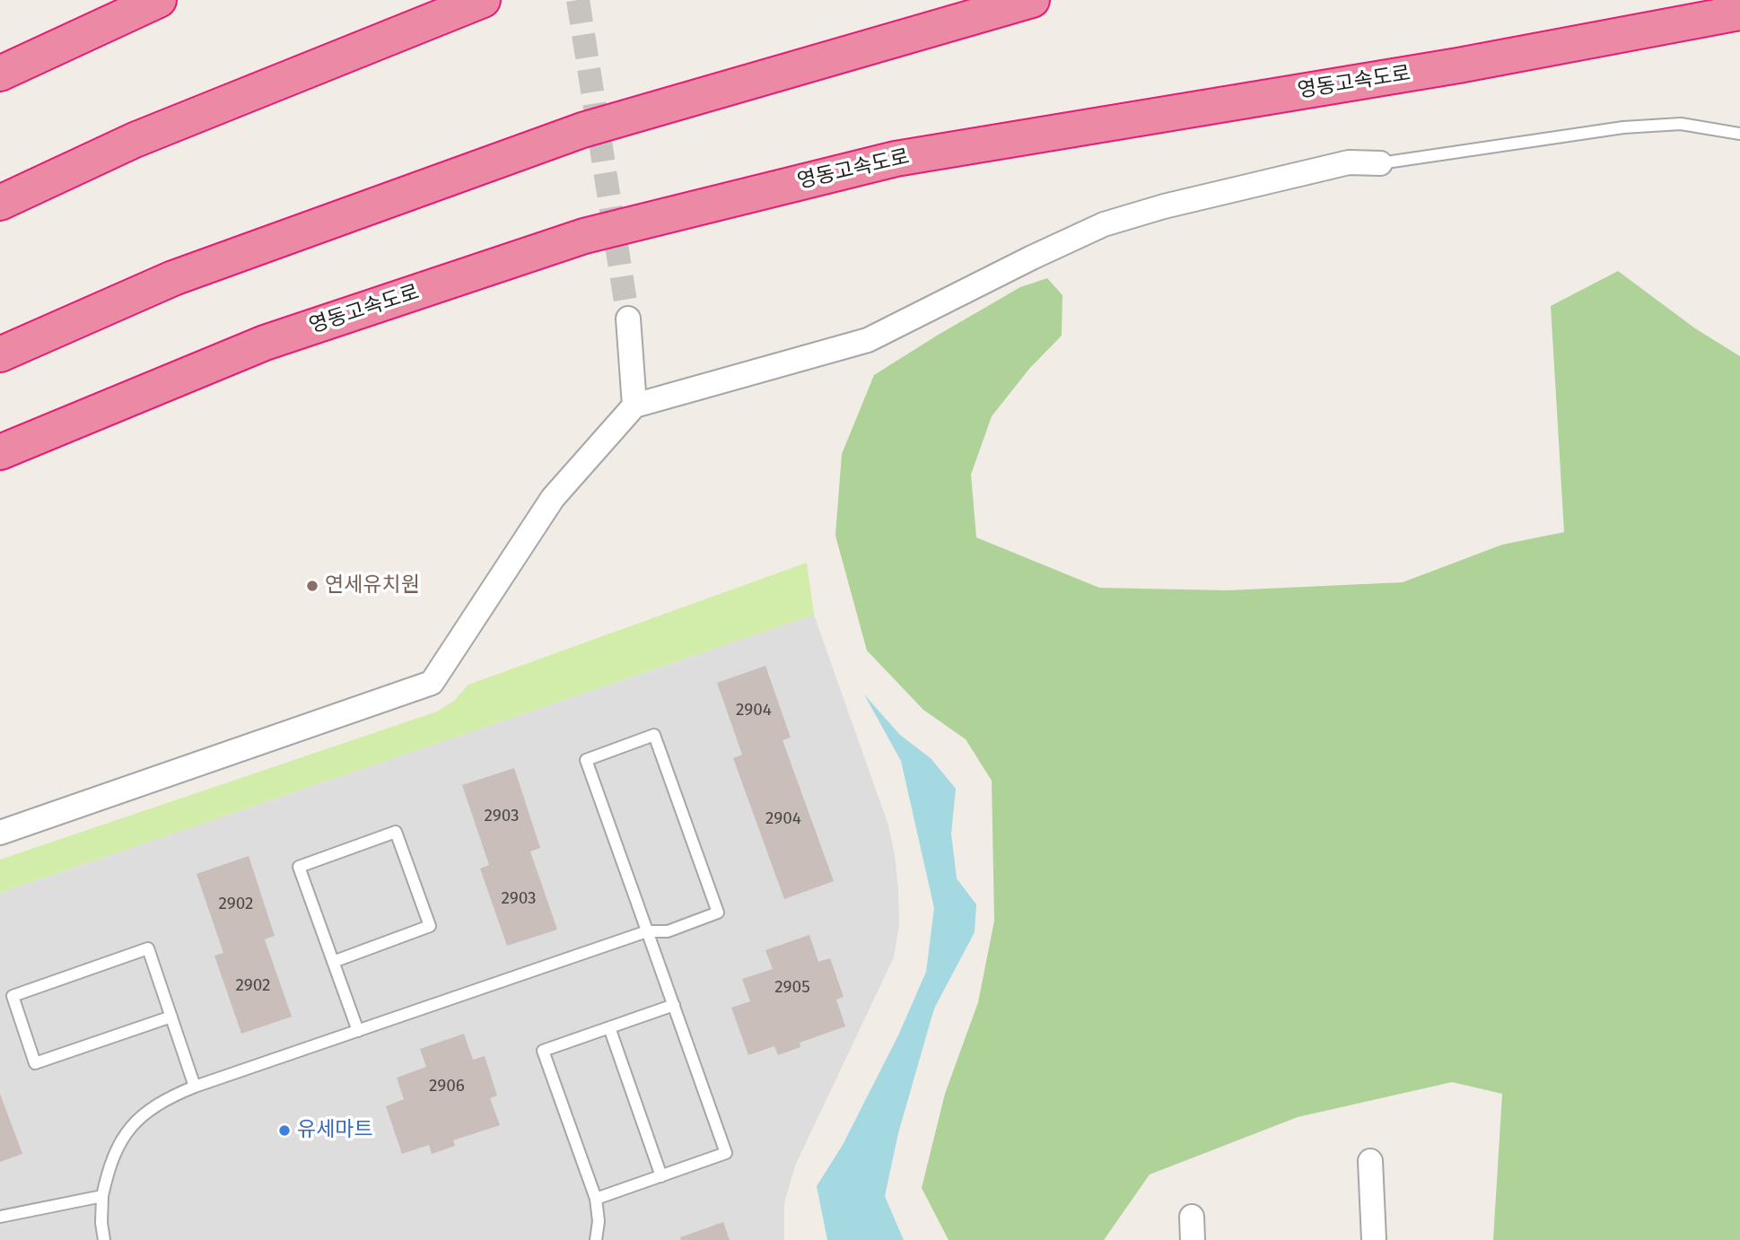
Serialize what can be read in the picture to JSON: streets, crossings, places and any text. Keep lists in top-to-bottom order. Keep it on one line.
{"streets":{"highway":["영동고속도로"]},"places":["연세유치원","유세마트"],"house_numbers":["2904","2903","2904","2903","2902","2902","2905","2906"]}
